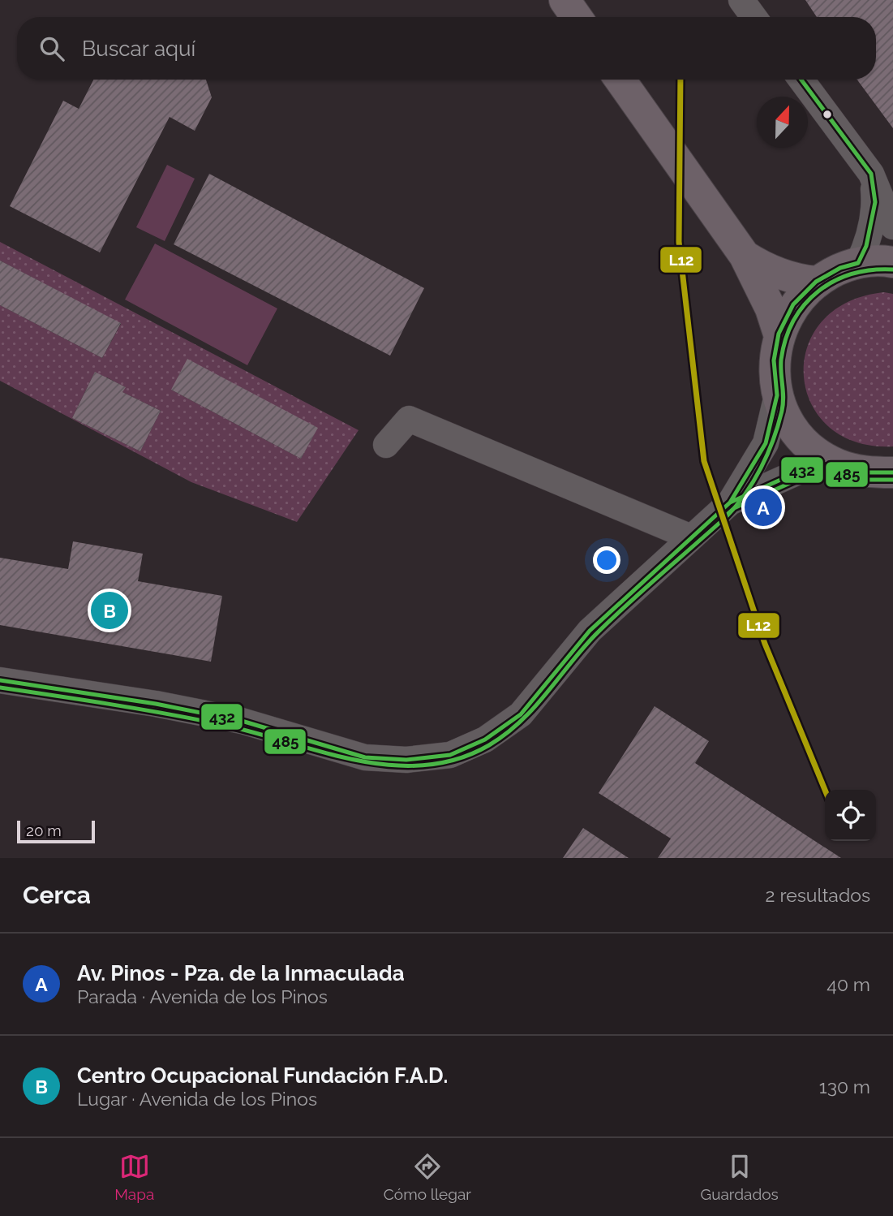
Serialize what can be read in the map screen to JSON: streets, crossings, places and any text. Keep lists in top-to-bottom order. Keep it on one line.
{"lines":["transit line L12","transit line 432","transit line 485"],"scale_bar":"20 m","north":"top","page":{"search":"Buscar aquí","pins":["A","B"],"scale":"20 m","heading":["Cerca","2 resultados"],"list":[{"mark":"A","name":"Av. Pinos - Pza. de la Inmaculada","note":"Parada · Avenida de los Pinos","value":"40 m"},{"mark":"B","name":"Centro Ocupacional Fundación F.A.D.","note":"Lugar · Avenida de los Pinos","value":"130 m"}],"nav":["Mapa","Cómo llegar","Guardados"]}}
